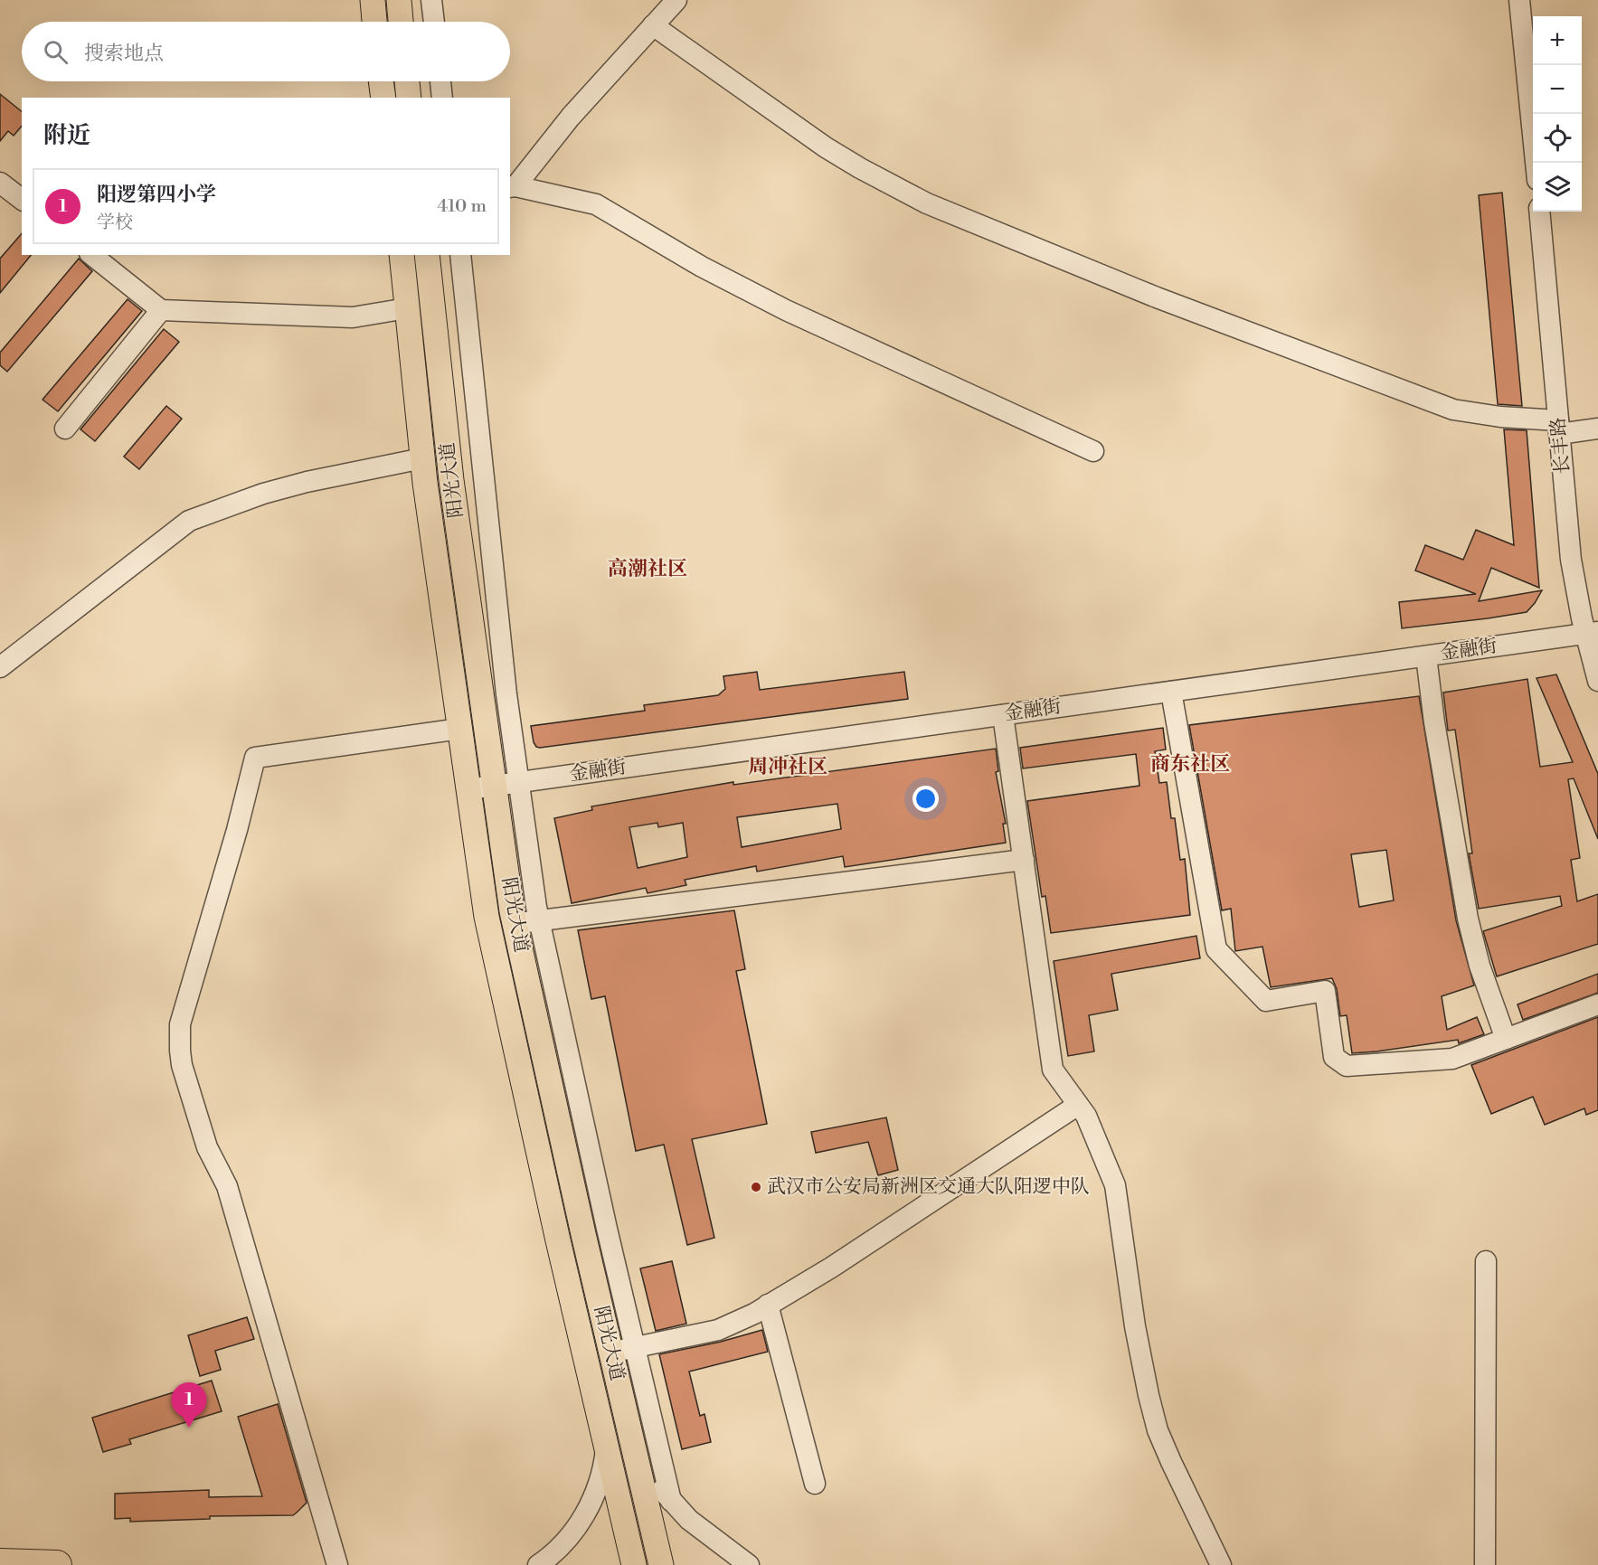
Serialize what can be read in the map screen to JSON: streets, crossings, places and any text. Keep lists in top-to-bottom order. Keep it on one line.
{"streets":{"main road":["阳光大道"],"street":["长丰路","金融街"]},"crossings":[["长丰路","金融街"],["阳光大道","金融街"]],"districts":["高潮社区","商东社区","周冲社区"],"places":["武汉市公安局新洲区交通大队阳逻中队"],"page":{"map_buttons":["+","−"],"search":"搜索地点","heading":"附近","list":[{"mark":"1","name":"阳逻第四小学","note":"学校","value":"410 m"}],"pins":"1"}}
